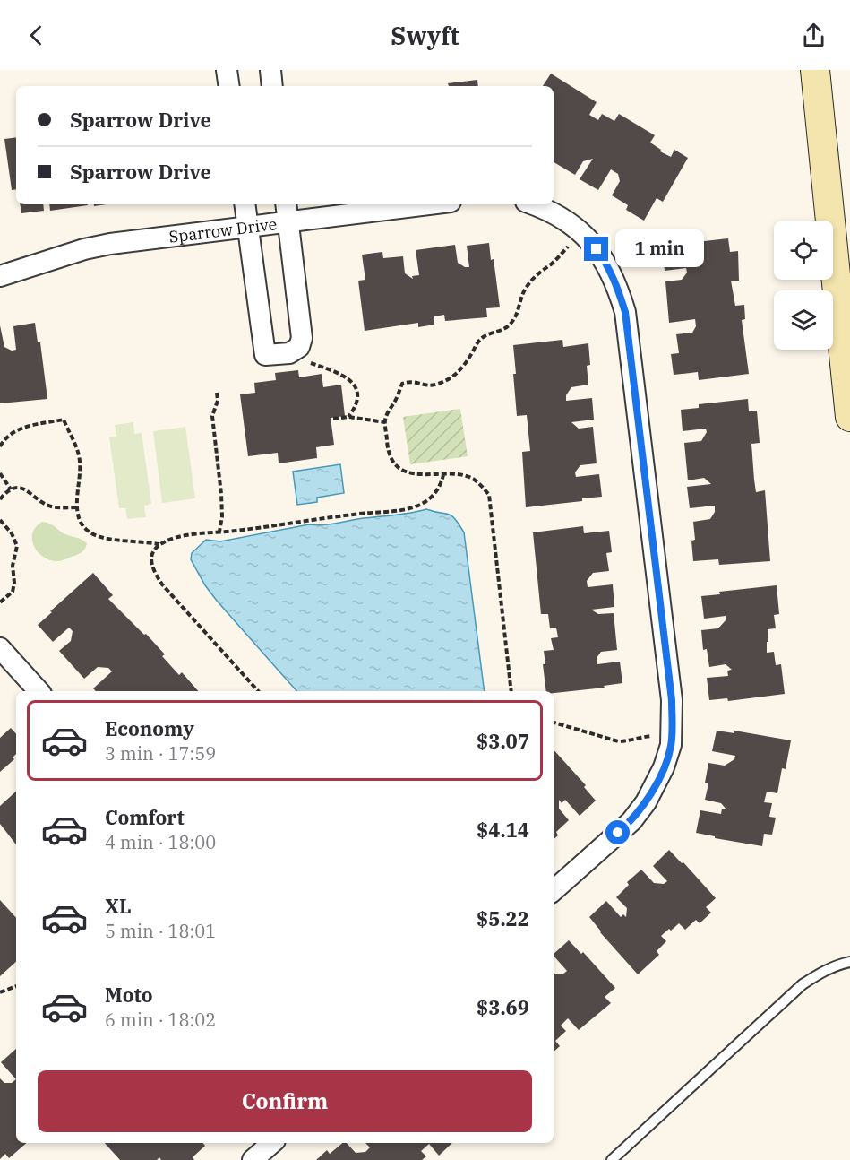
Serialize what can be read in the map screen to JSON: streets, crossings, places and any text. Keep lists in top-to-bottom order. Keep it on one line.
{"streets":{"street":["Sparrow Drive"]},"page":{"header":"Swyft","banner":["Sparrow Drive","Sparrow Drive"],"bubble":"1 min","list":[{"name":"Economy","note":"3 min · 17:59","value":"$3.07"},{"name":"Comfort","note":"4 min · 18:00","value":"$4.14"},{"name":"XL","note":"5 min · 18:01","value":"$5.22"},{"name":"Moto","note":"6 min · 18:02","value":"$3.69"}],"buttons":"Confirm"}}
